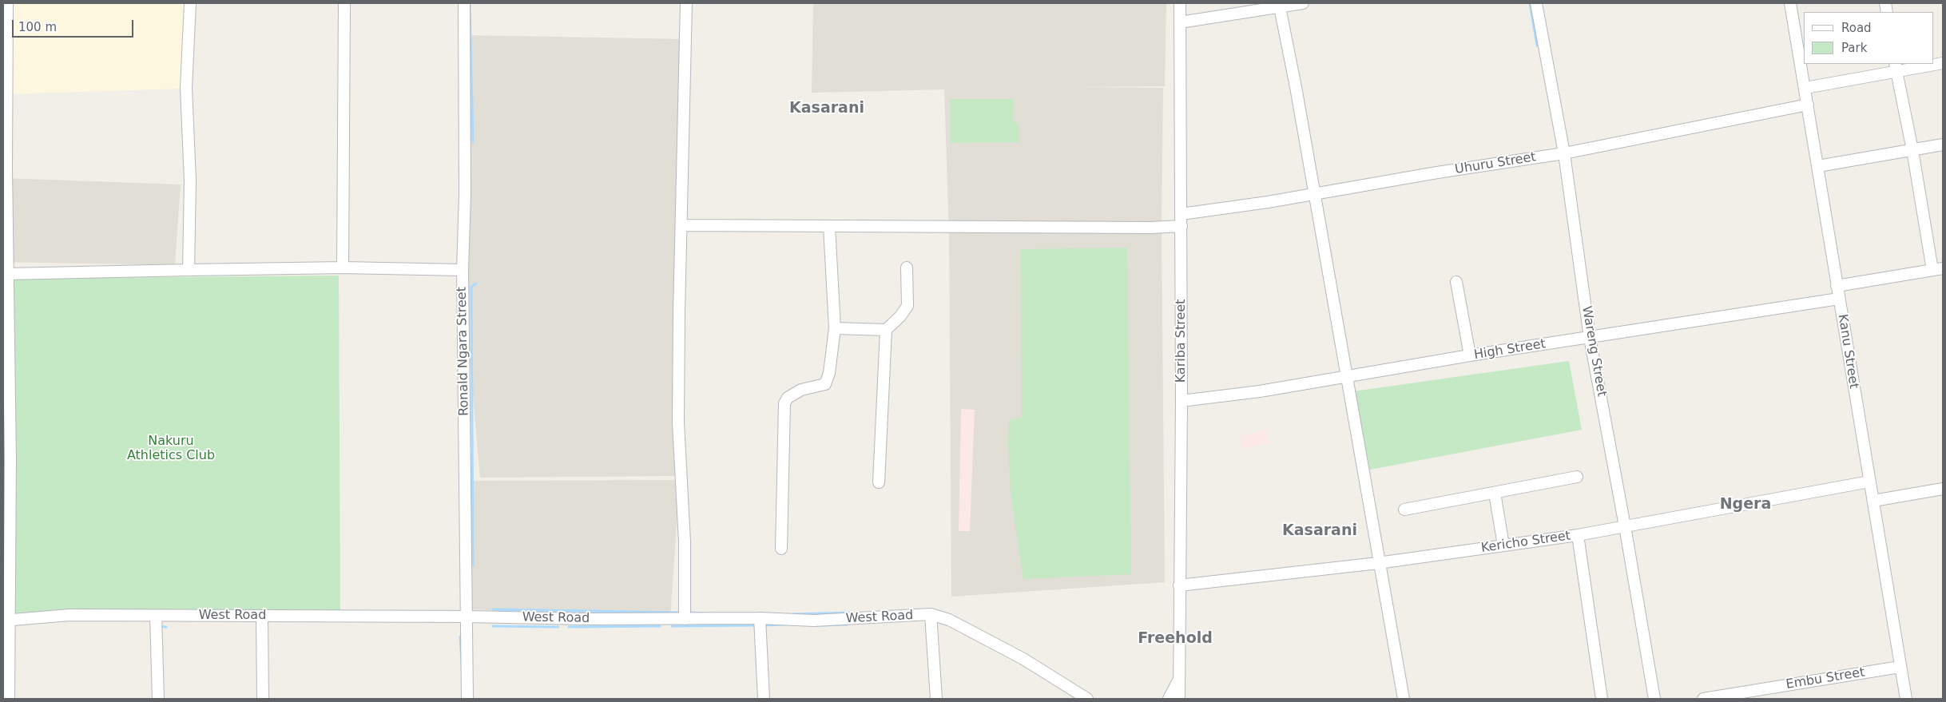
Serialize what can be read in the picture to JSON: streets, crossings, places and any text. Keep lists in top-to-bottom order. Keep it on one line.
{"streets":{"street":["Uhuru Street","Kariba Street","High Street","Ronald Ngara Street","Wareng Street","Kanu Street","Kericho Street","West Road","Embu Street"]},"crossings":[["Uhuru Street","Kariba Street"],["Uhuru Street","Wareng Street"],["Uhuru Street","Kanu Street"],["Kariba Street","High Street"],["Kariba Street","Kericho Street"],["High Street","Wareng Street"],["High Street","Kanu Street"],["Ronald Ngara Street","West Road"],["Wareng Street","Kericho Street"],["Kanu Street","Kericho Street"],["Kanu Street","Embu Street"]],"districts":["Kasarani","Ngera","Kasarani","Freehold"],"parks":["Nakuru Athletics Club"],"legend":["Road","Park"],"scale_bar":"100 m"}
